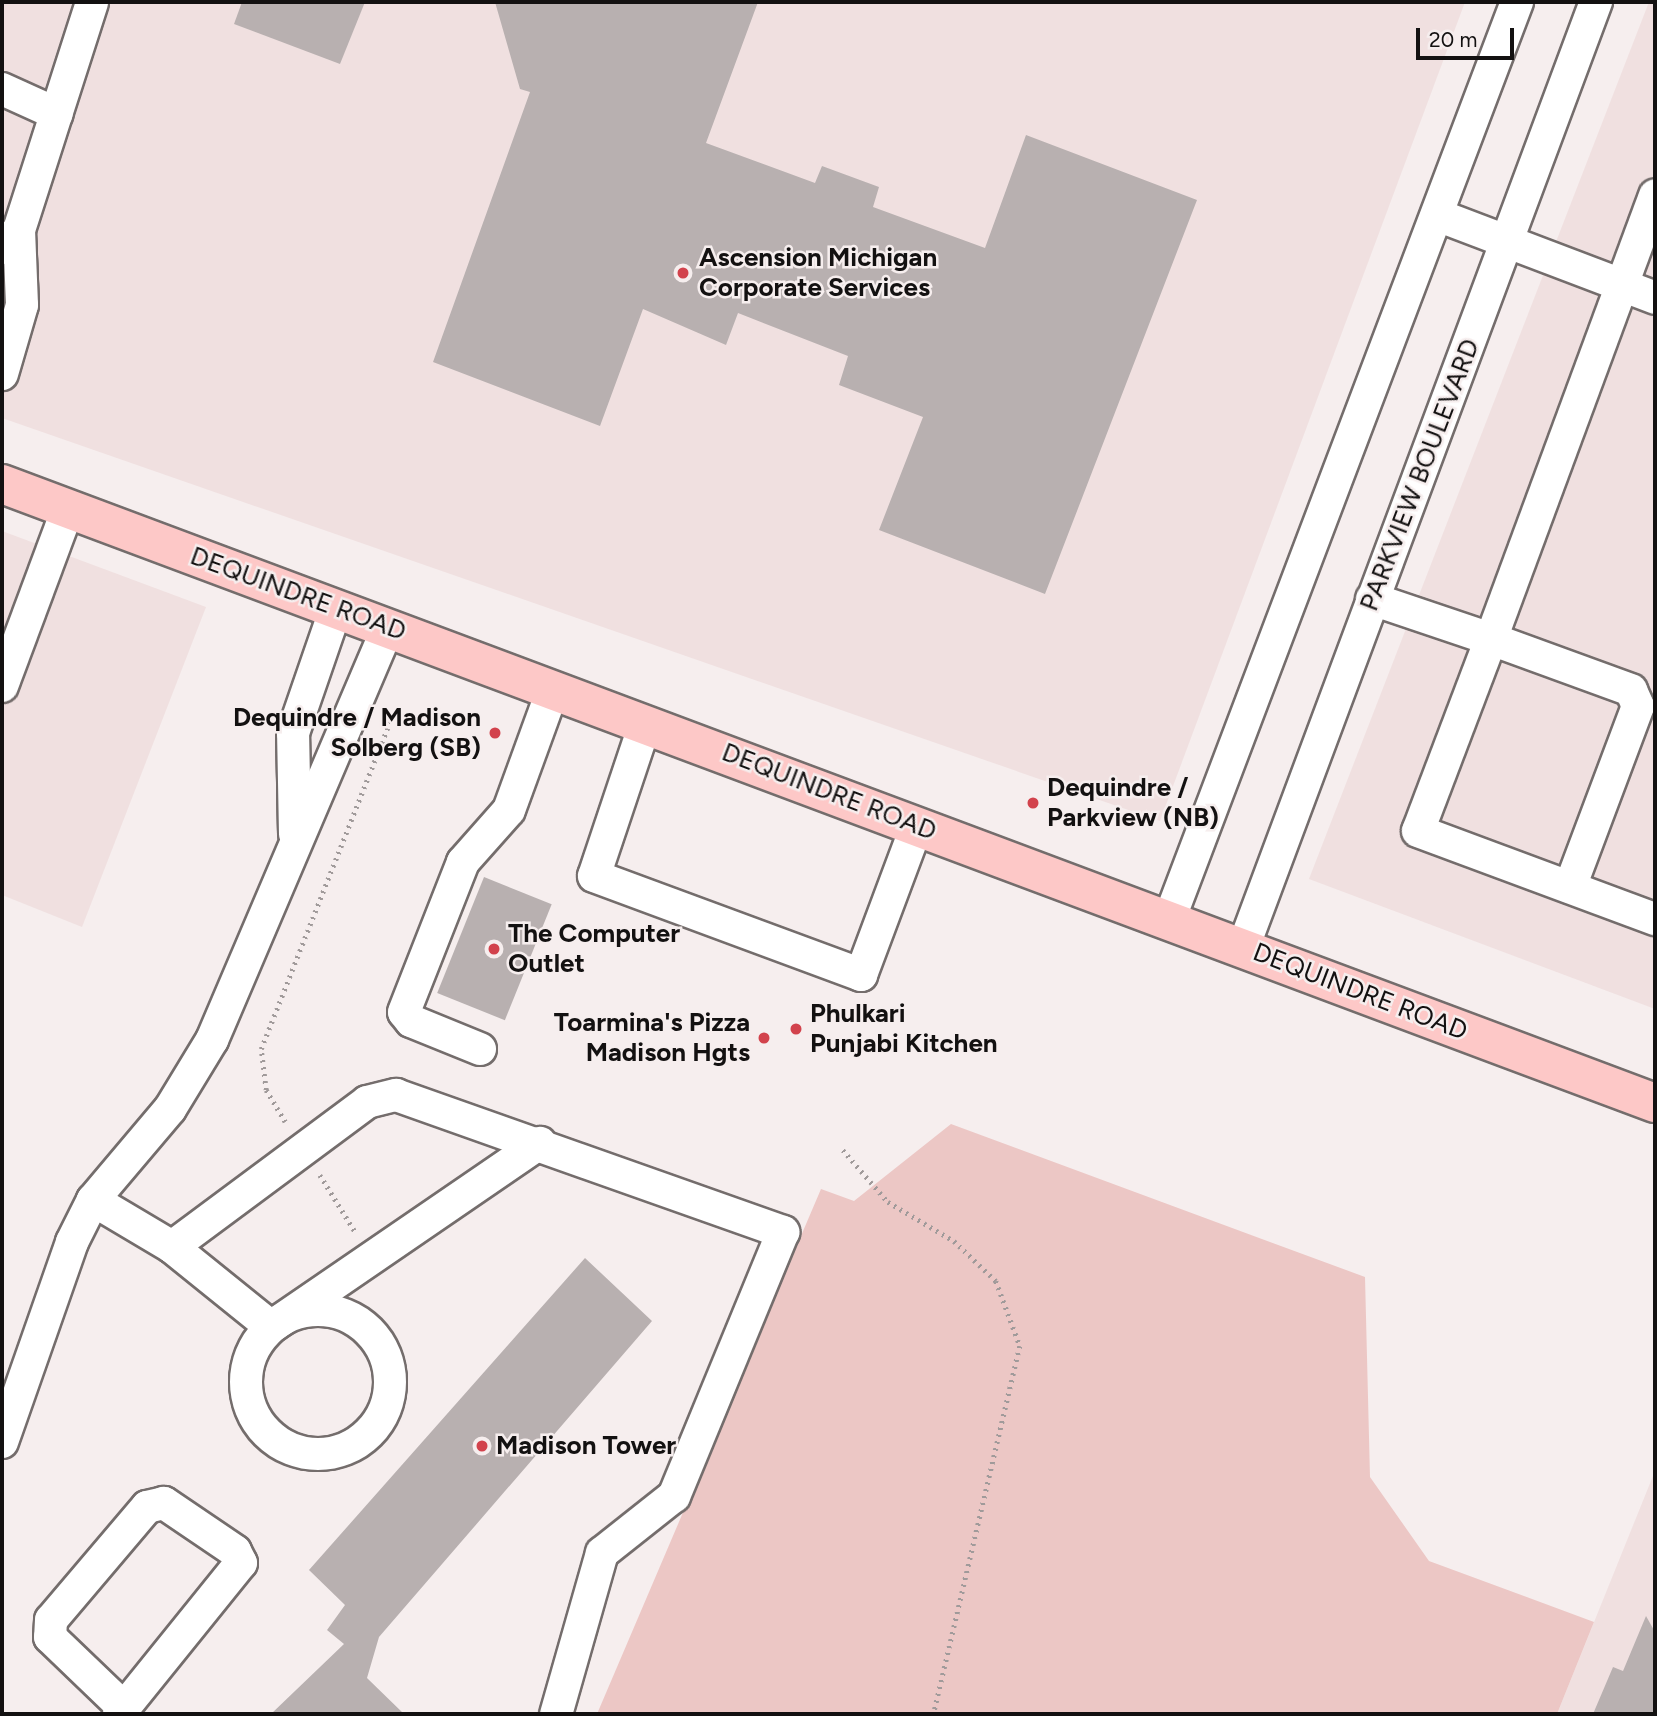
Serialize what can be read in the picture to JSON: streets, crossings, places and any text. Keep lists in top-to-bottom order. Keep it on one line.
{"streets":{"main road":["DEQUINDRE ROAD"],"street":["PARKVIEW BOULEVARD"]},"crossings":[["PARKVIEW BOULEVARD","DEQUINDRE ROAD"]],"places":["Ascension Michigan Corporate Services","Dequindre / Madison Solberg (SB)","Dequindre / Parkview (NB)","The Computer Outlet","Phulkari Punjabi Kitchen","Toarmina's Pizza Madison Hgts","Madison Tower"],"scale_bar":"20 m"}
